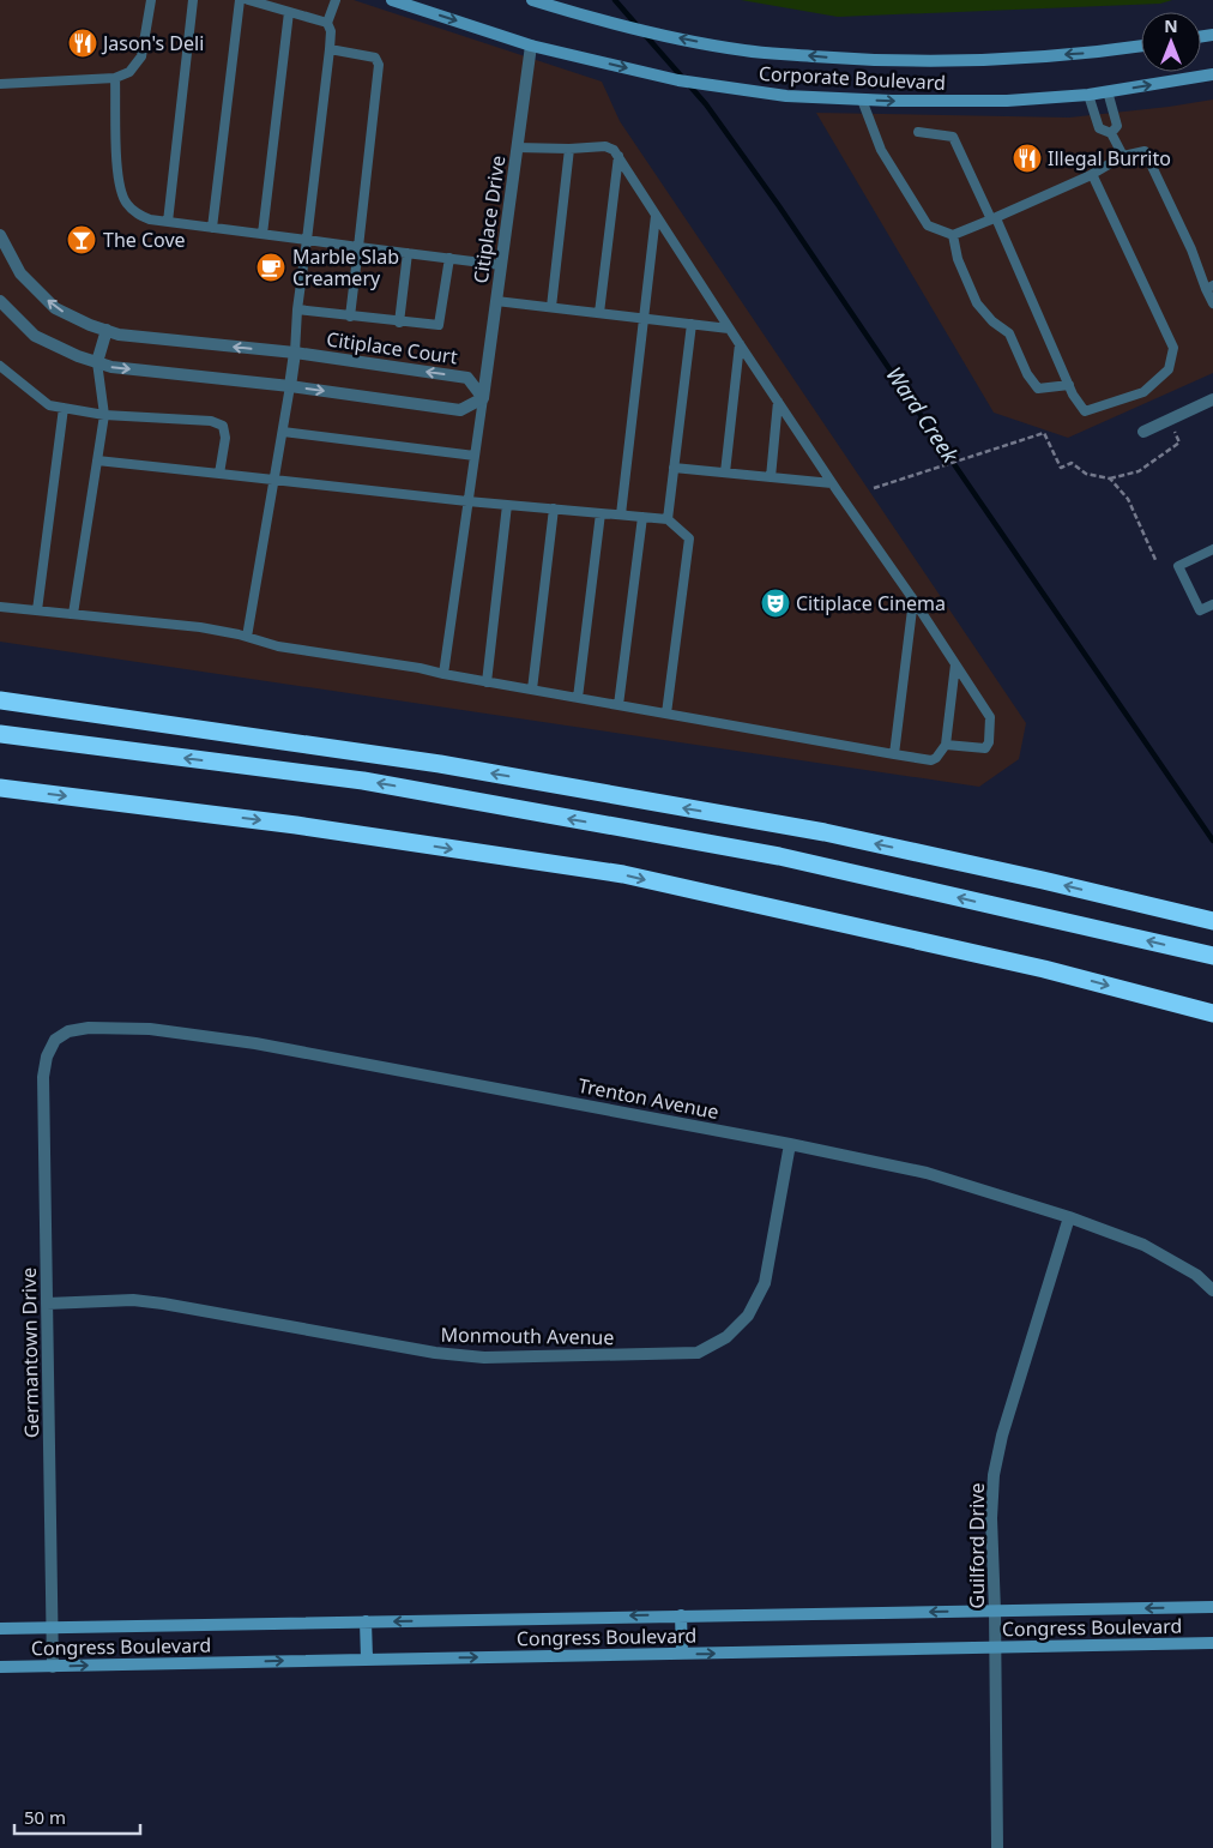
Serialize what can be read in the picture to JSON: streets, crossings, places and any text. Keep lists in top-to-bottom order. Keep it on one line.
{"streets":{"street":["Corporate Boulevard","Citiplace Drive","Citiplace Court","Trenton Avenue","Monmouth Avenue","Germantown Drive","Guilford Drive","Congress Boulevard"]},"crossings":[["Corporate Boulevard","Citiplace Drive"],["Citiplace Drive","Citiplace Court"],["Trenton Avenue","Monmouth Avenue"],["Trenton Avenue","Germantown Drive"],["Trenton Avenue","Guilford Drive"],["Monmouth Avenue","Germantown Drive"],["Germantown Drive","Congress Boulevard"],["Guilford Drive","Congress Boulevard"]],"water":["Ward Creek"],"places":{"restaurant":["Jason's Deli","Illegal Burrito"],"bar":["The Cove"],"cafe":["Marble Slab Creamery"],"theatre":["Citiplace Cinema"]},"scale_bar":"50 m","north":"top"}
